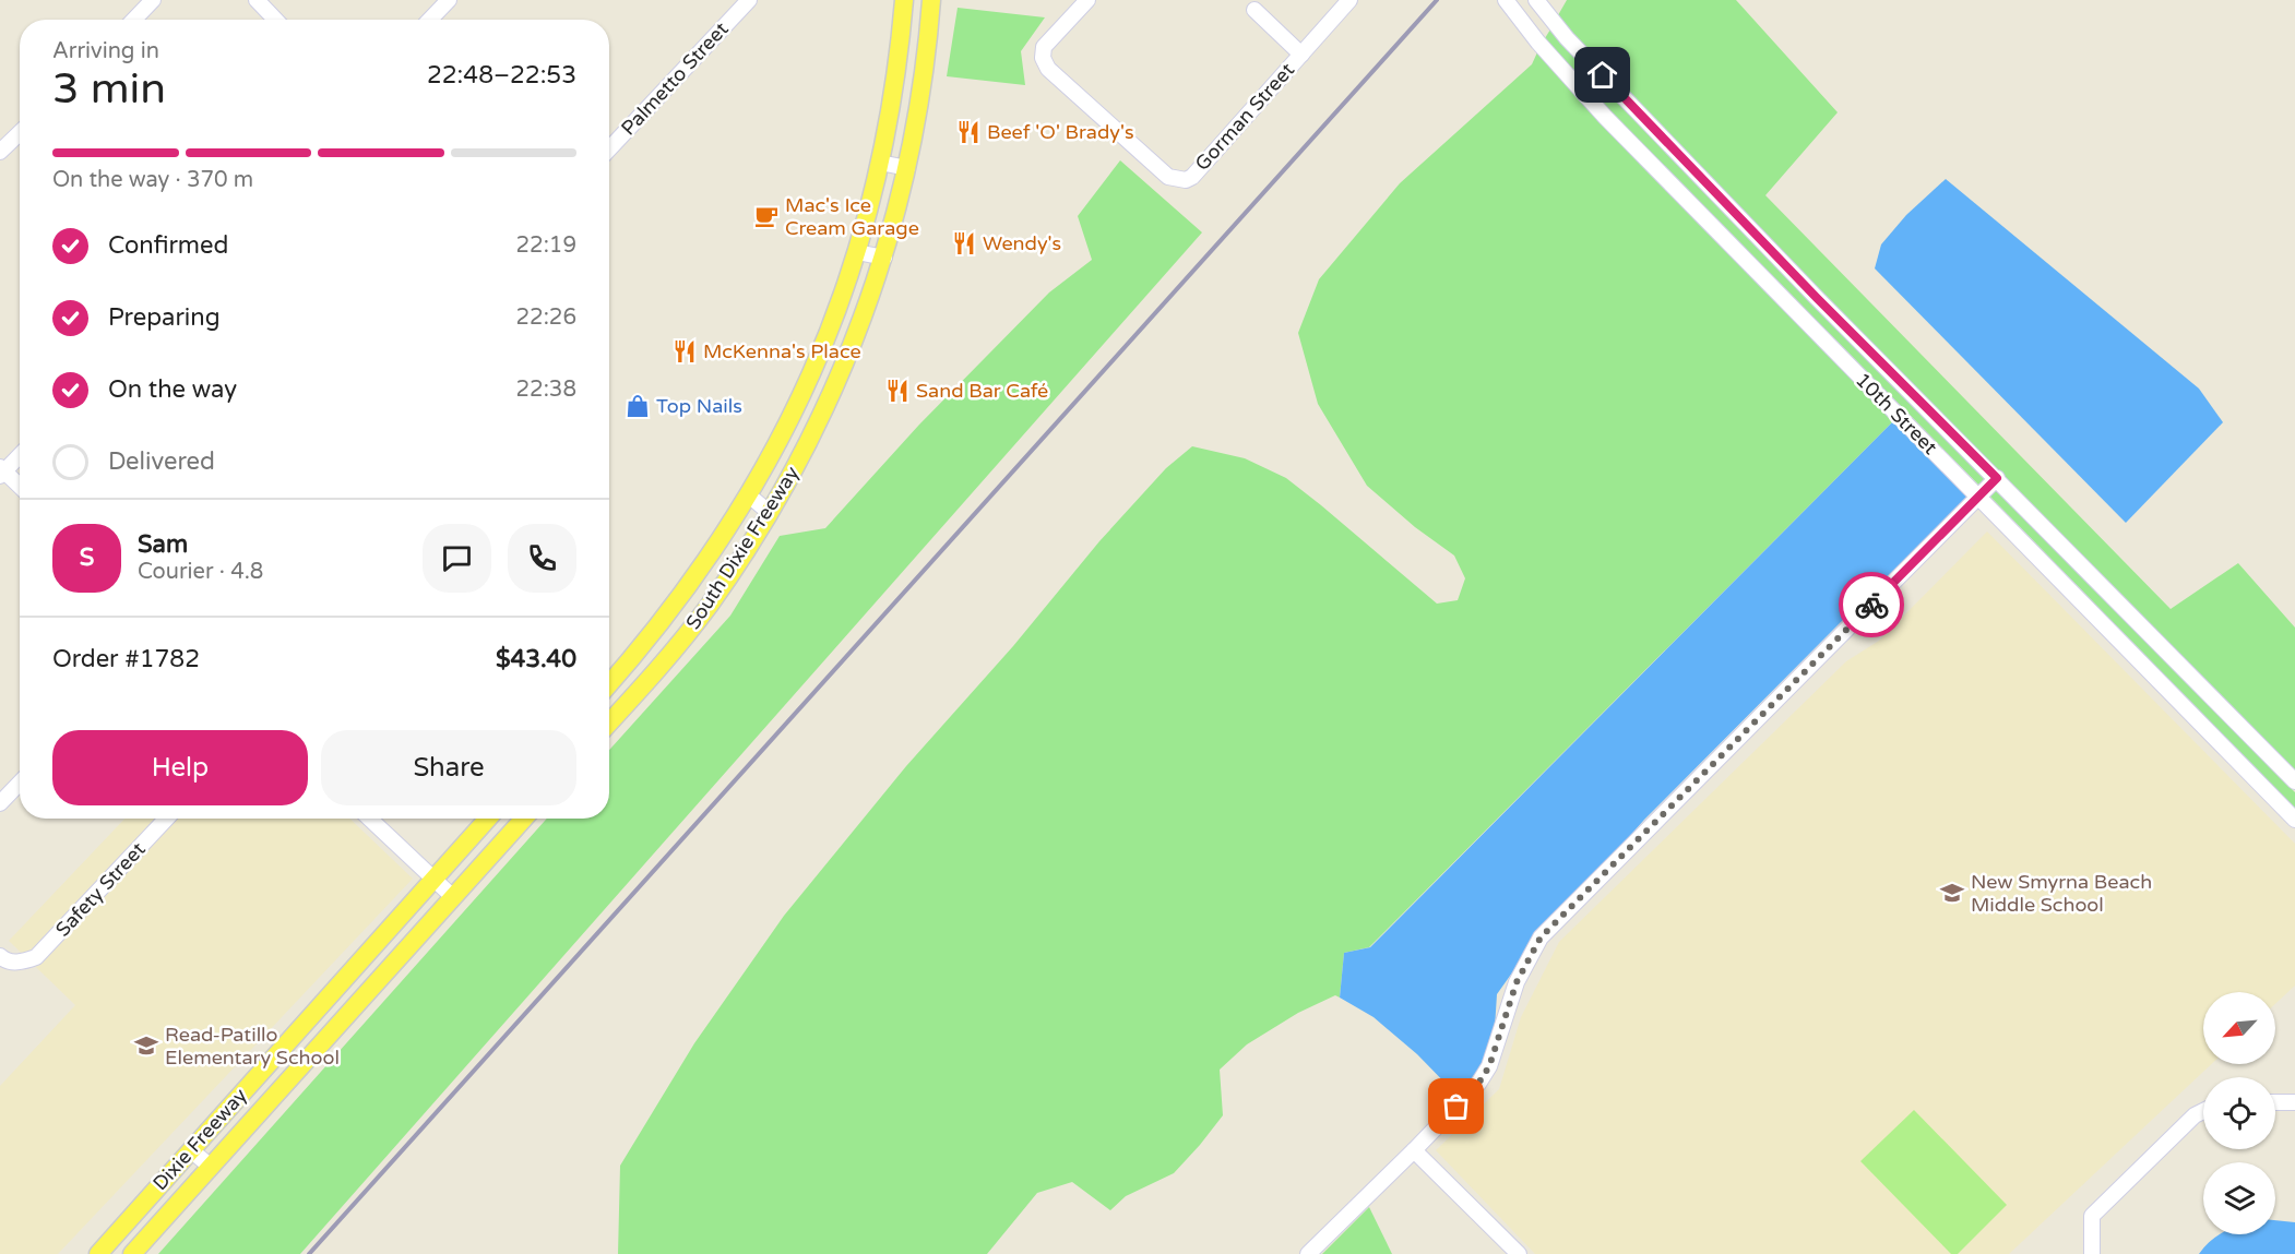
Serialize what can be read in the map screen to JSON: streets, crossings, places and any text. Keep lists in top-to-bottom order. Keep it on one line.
{"streets":{"main road":["South Dixie Freeway","Dixie Freeway"],"street":["Palmetto Street","Gorman Street","10th Street","Safety Street"]},"places":{"restaurant":["Beef 'O' Brady's","Wendy's","McKenna's Place","Sand Bar Café"],"cafe":["Mac's Ice Cream Garage"],"shop":["Top Nails"],"school or university":["New Smyrna Beach Middle School","Read-Patillo Elementary School"]},"north":"bottom left","page":{"heading":["3 min","Arriving in","22:48–22:53"],"panel":["Sam","Courier · 4.8","Order #1782","$43.40"],"bar":"On the way · 370 m","list":[["Confirmed","22:19"],["Preparing","22:26"],["On the way","22:38"],"Delivered"],"round":"S","buttons":["Help","Share"]}}
